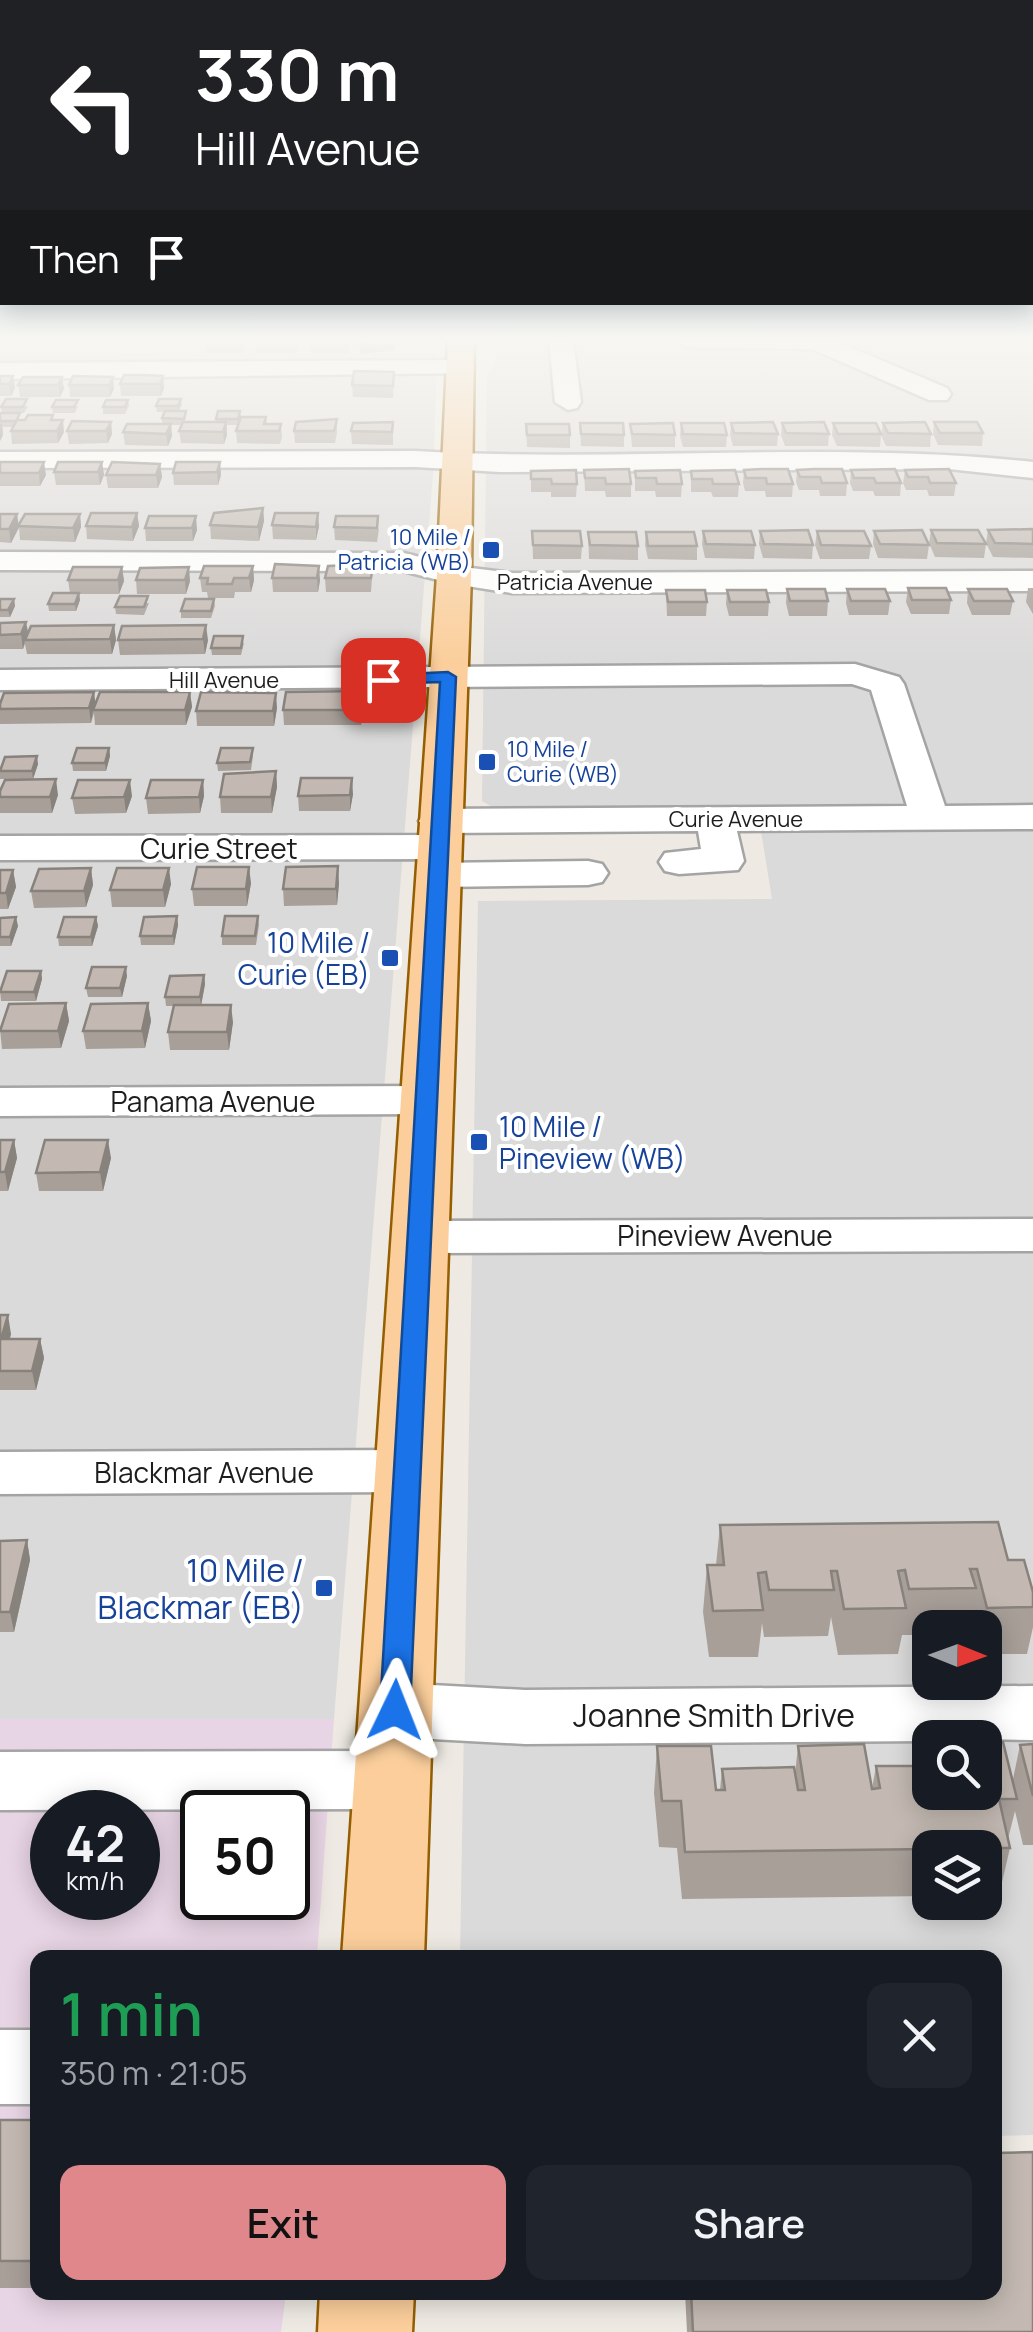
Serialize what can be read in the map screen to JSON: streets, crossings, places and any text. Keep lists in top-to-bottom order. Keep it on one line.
{"streets":{"street":["Patricia Avenue","Hill Avenue","Curie Avenue","Curie Street","Panama Avenue","Pineview Avenue","Blackmar Avenue","Joanne Smith Drive"]},"crossings":[["Hill Avenue","Curie Avenue"],["Curie Avenue","Curie Street"]],"places":{"transit":["10 Mile / Patricia (WB)","10 Mile / Curie (WB)","10 Mile / Curie (EB)","10 Mile / Pineview (WB)","10 Mile / Blackmar (EB)"]},"north":"right","page":{"turn":["330 m","Hill Avenue"],"then":"Then","speed":"42 km/h","limit":"50","heading":["1 min","350 m · 21:05"],"buttons":["Exit","Share"]}}
